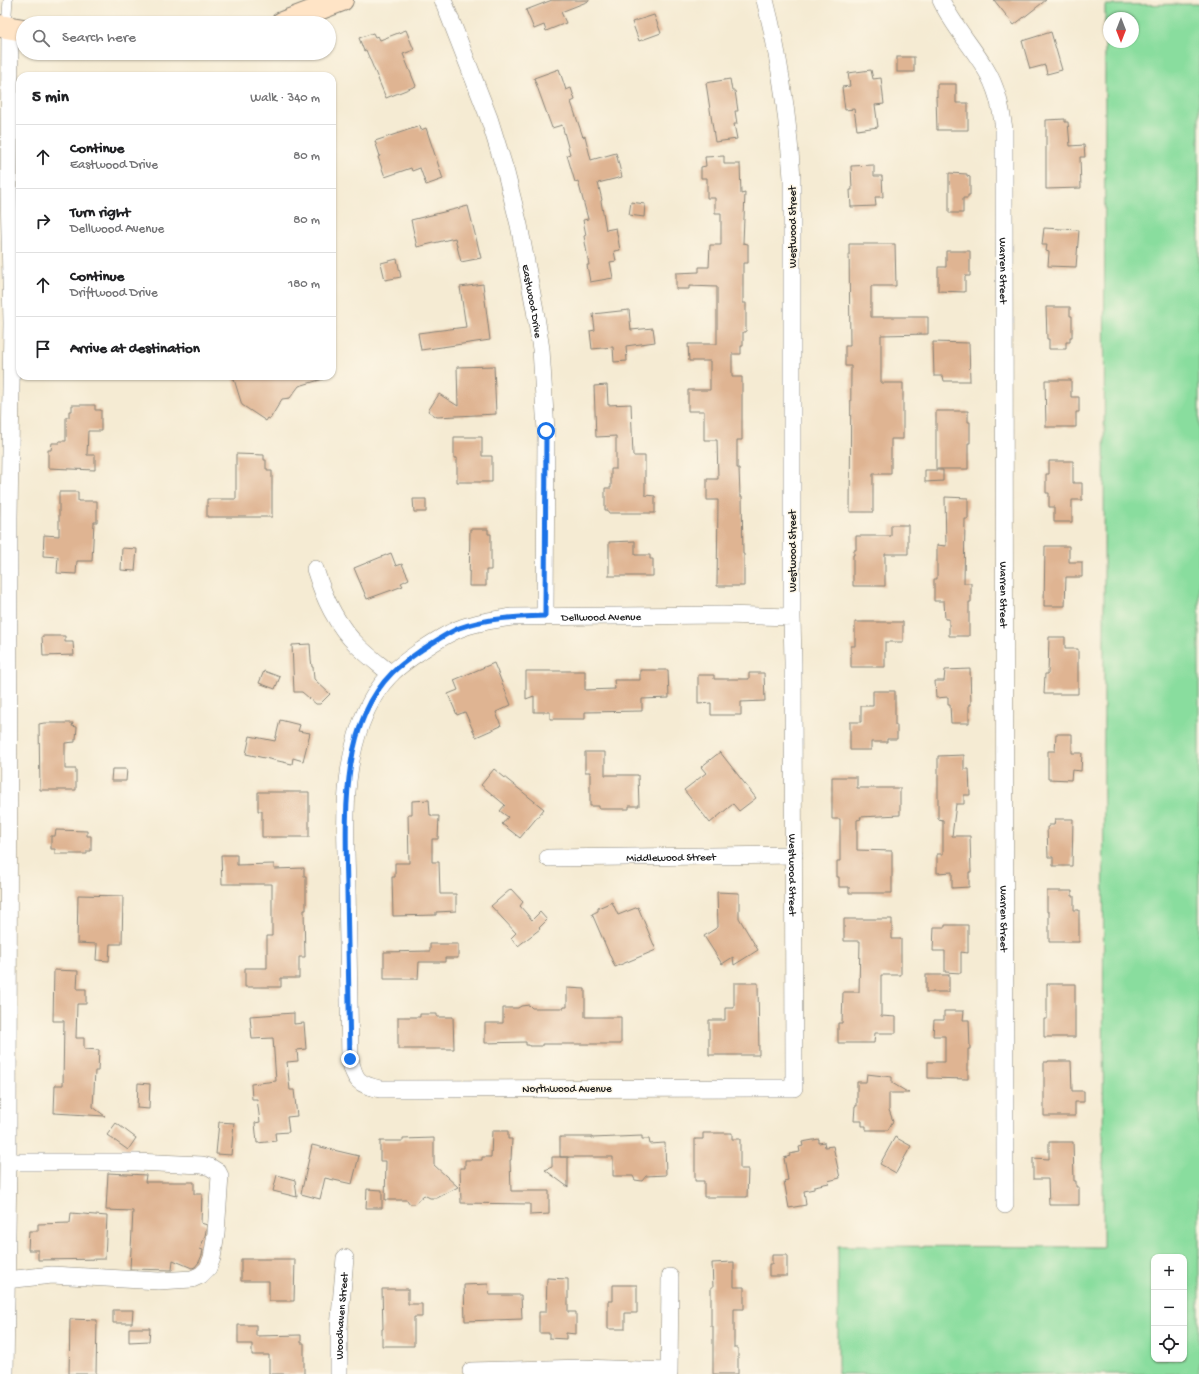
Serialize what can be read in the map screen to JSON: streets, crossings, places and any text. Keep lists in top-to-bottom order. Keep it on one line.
{"streets":{"street":["Westwood Street","Warren Street","Eastwood Drive","Dellwood Avenue","Middlewood Street","Northwood Avenue","Woodhaven Street"]},"crossings":[["Westwood Street","Dellwood Avenue"],["Westwood Street","Middlewood Street"],["Westwood Street","Northwood Avenue"],["Eastwood Drive","Dellwood Avenue"],["Dellwood Avenue","Northwood Avenue"]],"north":"bottom","page":{"search":"Search here","heading":["5 min","Walk · 340 m"],"list":[["Continue","Eastwood Drive","80 m"],["Turn right","Dellwood Avenue","80 m"],["Continue","Driftwood Drive","180 m"],"Arrive at destination"],"map_buttons":["+","−"]}}
